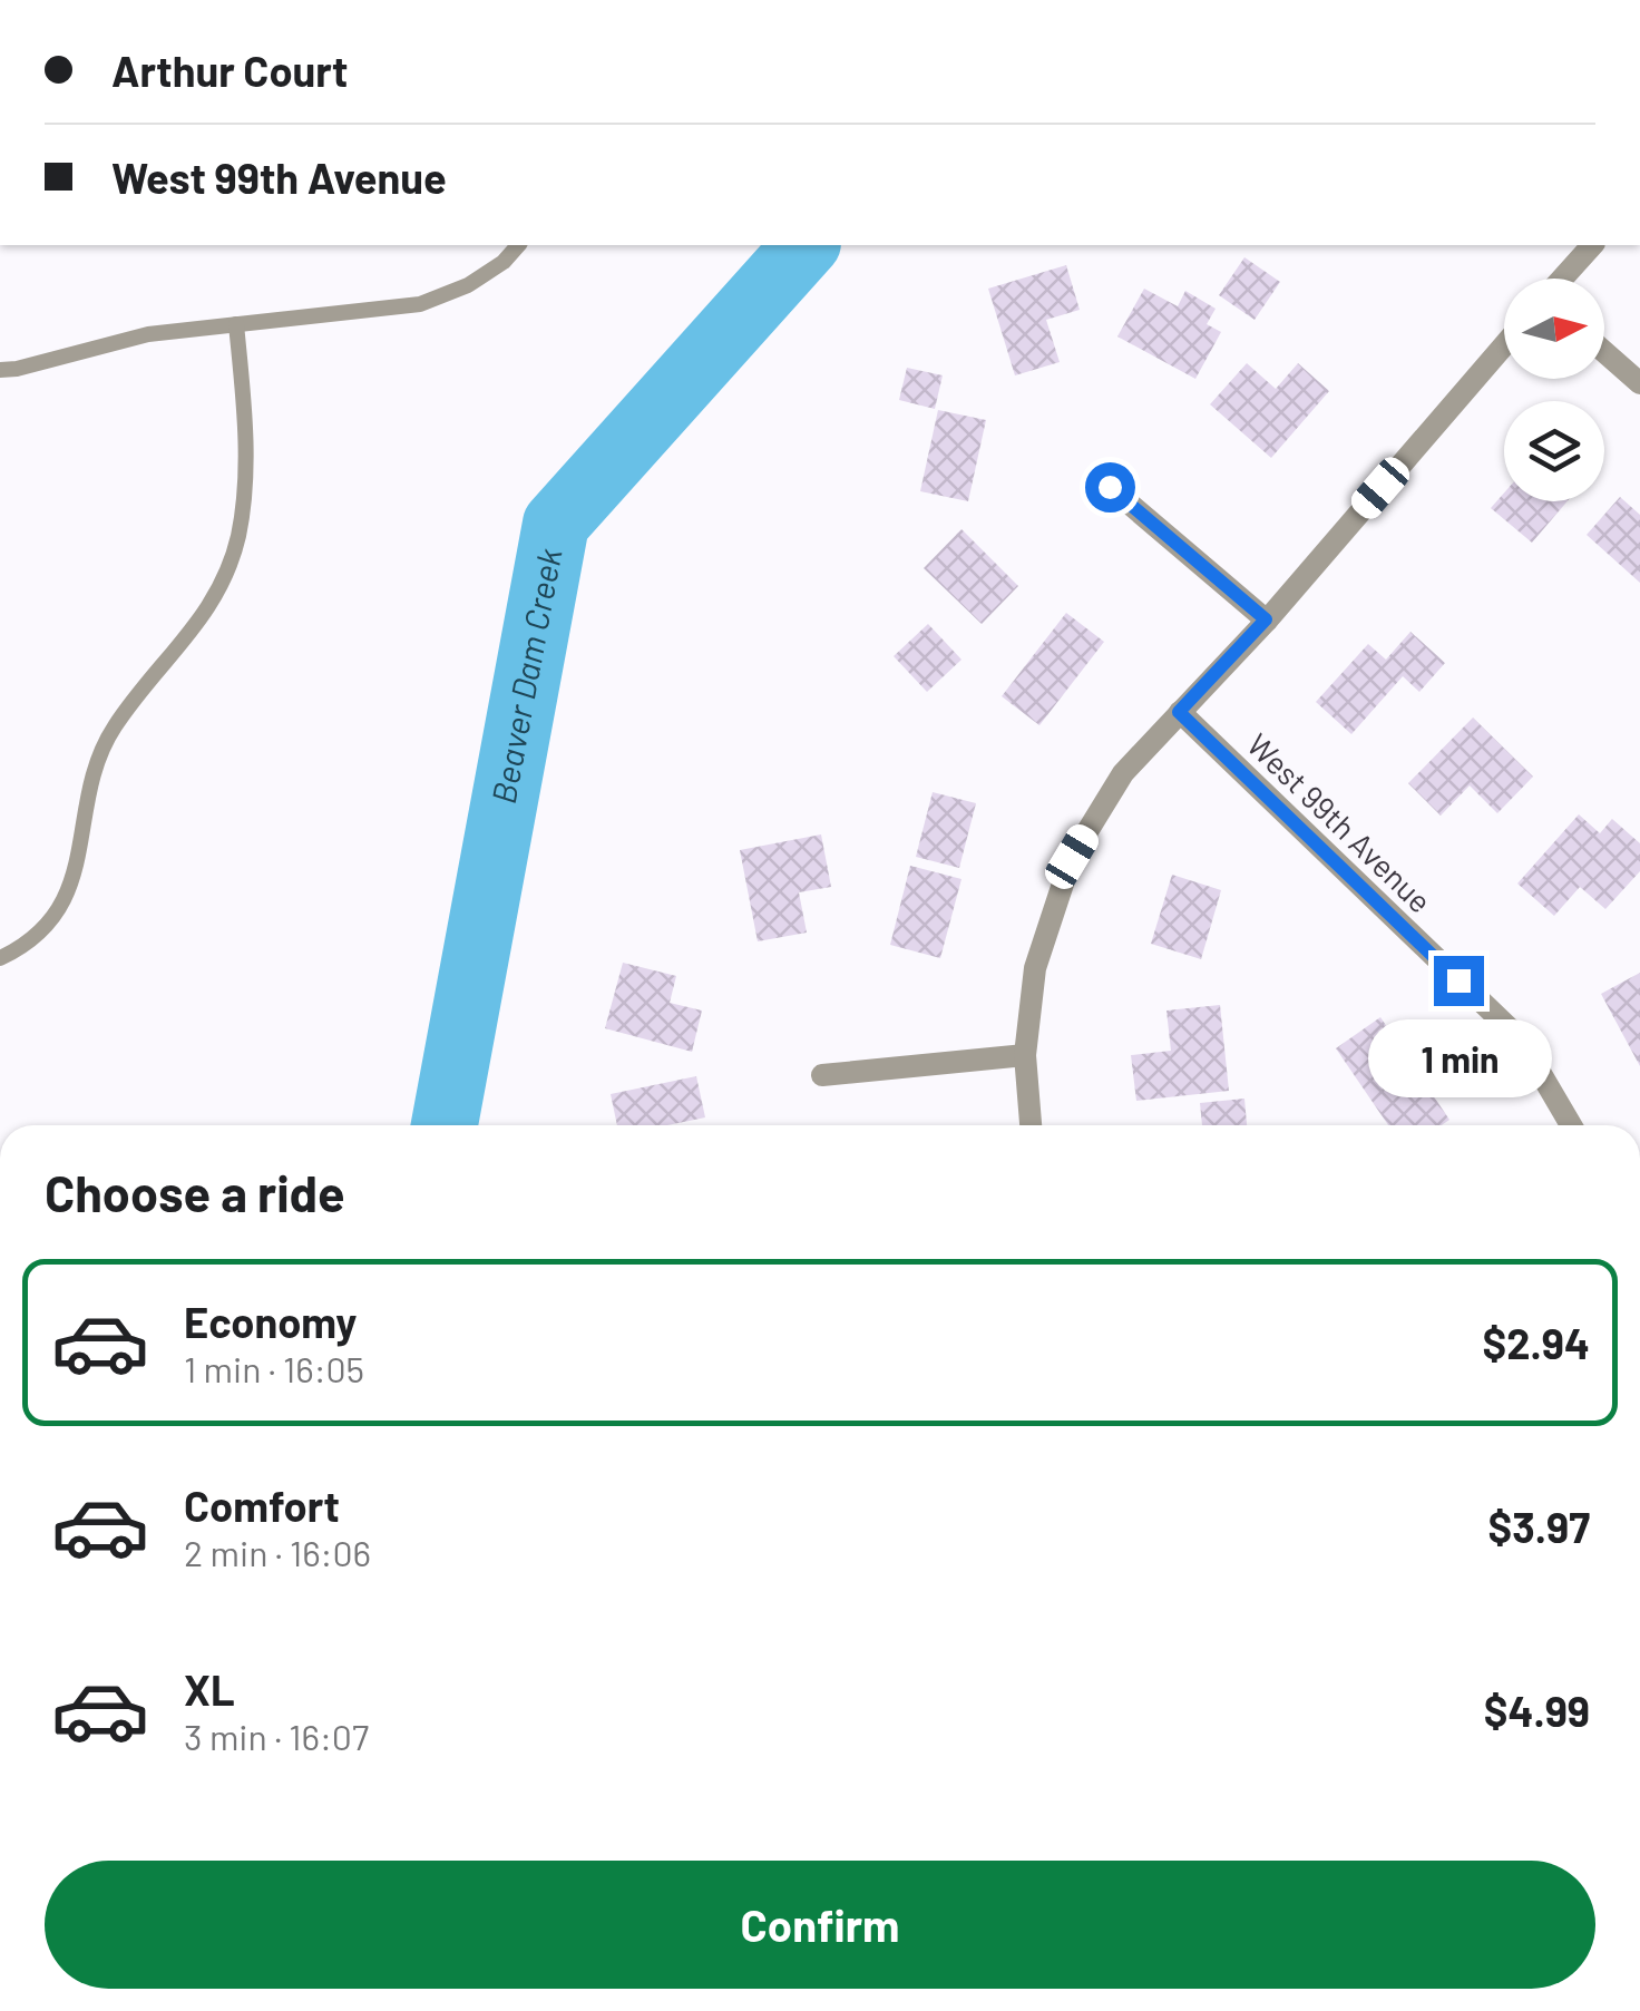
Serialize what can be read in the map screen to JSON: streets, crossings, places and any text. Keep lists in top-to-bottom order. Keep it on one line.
{"streets":{"street":["West 99th Avenue"]},"water":["Beaver Dam Creek"],"north":"right","page":{"banner":["Arthur Court","West 99th Avenue"],"bubble":"1 min","heading":"Choose a ride","list":[{"name":"Economy","note":"1 min · 16:05","value":"$2.94"},{"name":"Comfort","note":"2 min · 16:06","value":"$3.97"},{"name":"XL","note":"3 min · 16:07","value":"$4.99"}],"buttons":"Confirm"}}
